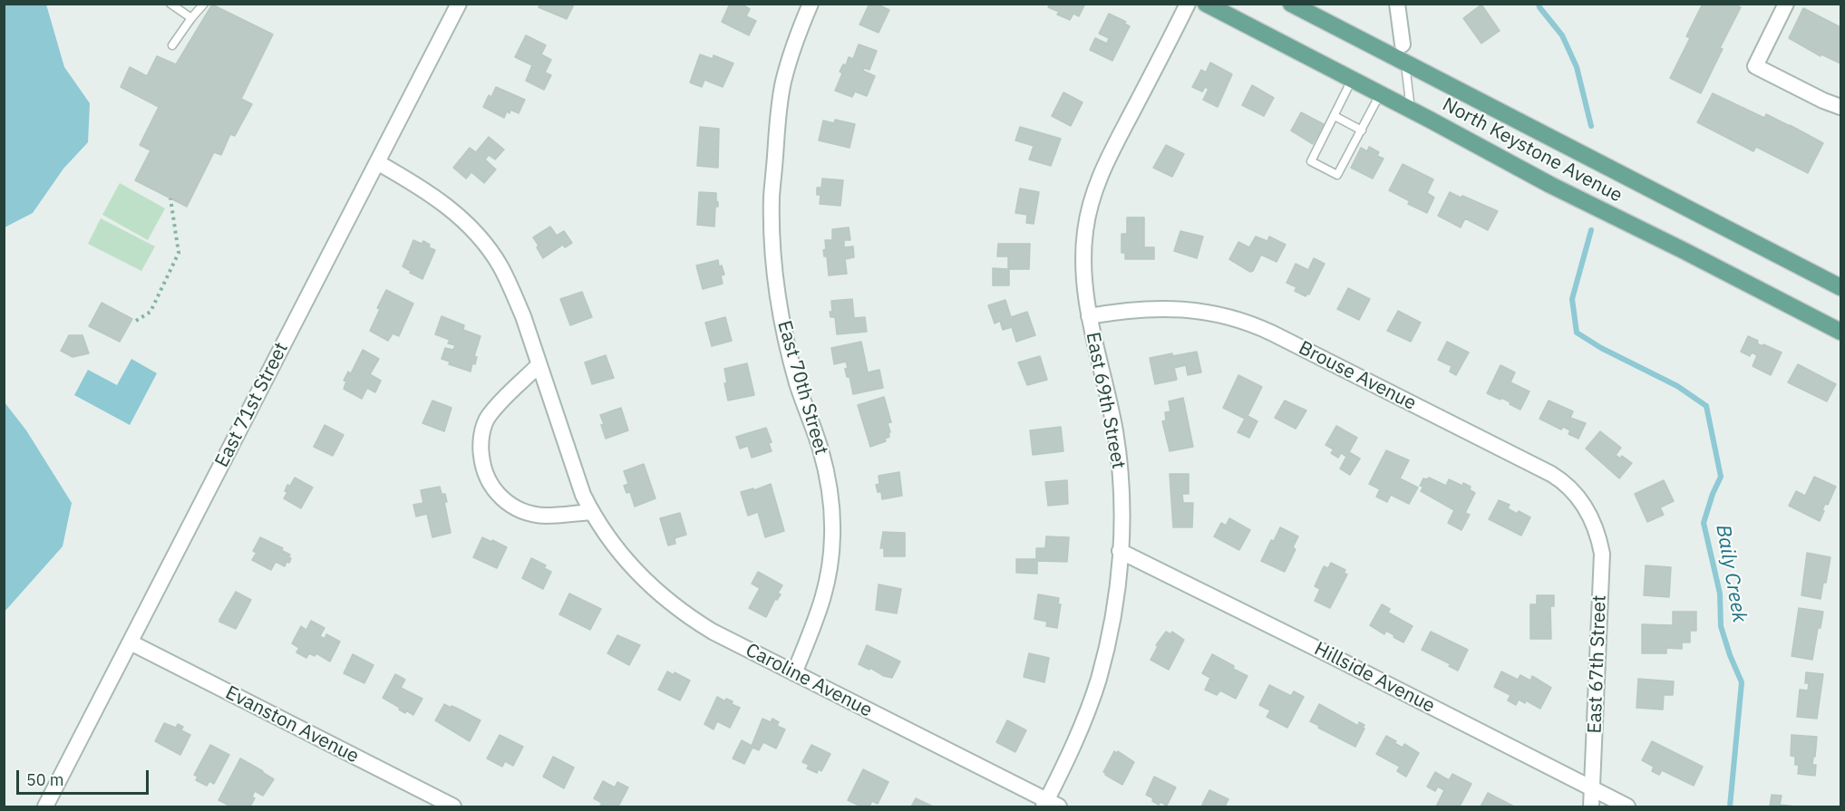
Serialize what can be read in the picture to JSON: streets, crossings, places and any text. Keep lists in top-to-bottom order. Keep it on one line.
{"streets":{"main road":["North Keystone Avenue"],"street":["Brouse Avenue","East 70th Street","East 69th Street","East 71st Street","East 67th Street","Hillside Avenue","Caroline Avenue","Evanston Avenue"]},"crossings":[["Brouse Avenue","East 69th Street"],["Brouse Avenue","East 67th Street"],["East 70th Street","Caroline Avenue"],["East 69th Street","Hillside Avenue"],["East 69th Street","Caroline Avenue"],["East 71st Street","Caroline Avenue"],["East 71st Street","Evanston Avenue"],["East 67th Street","Hillside Avenue"]],"water":["Baily Creek"],"scale_bar":"50 m"}
